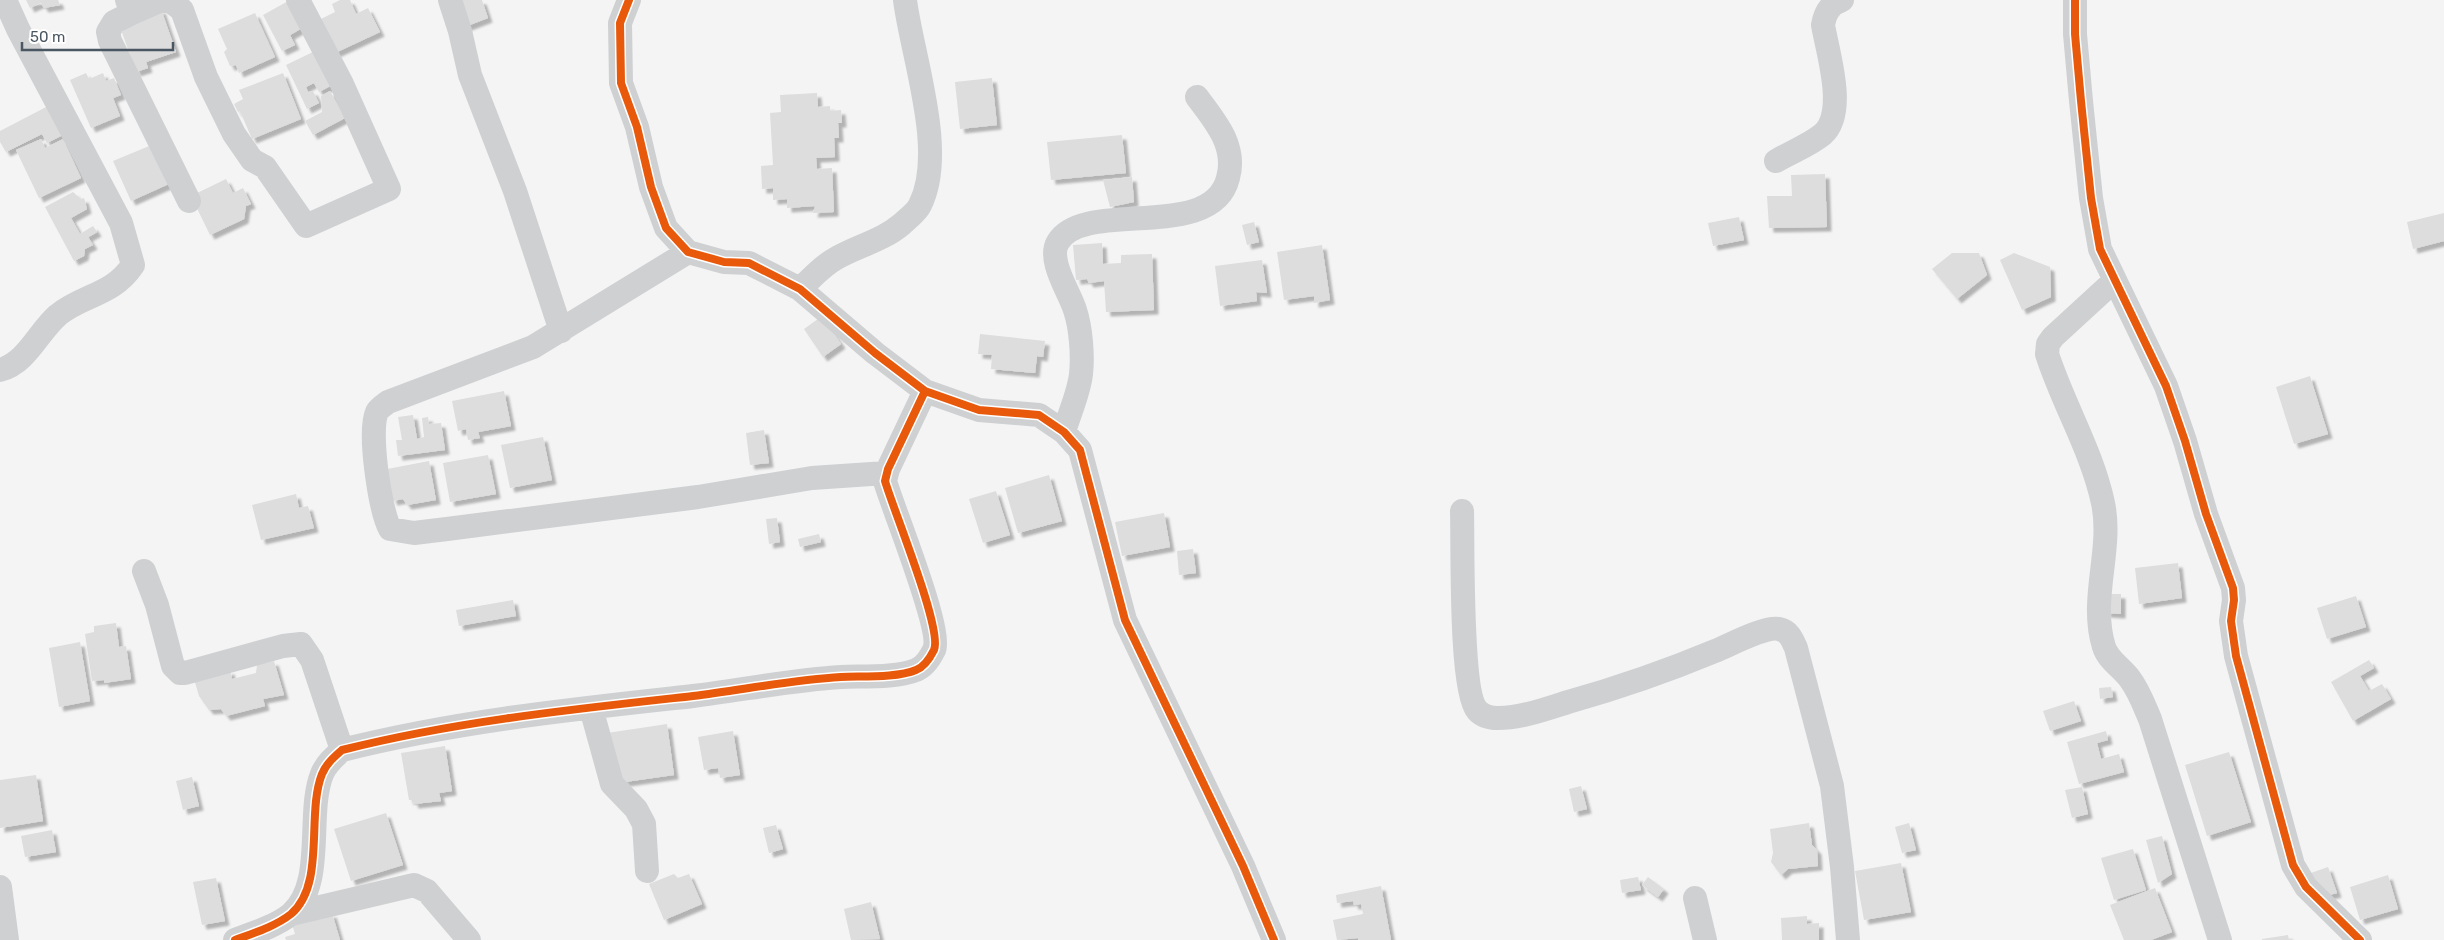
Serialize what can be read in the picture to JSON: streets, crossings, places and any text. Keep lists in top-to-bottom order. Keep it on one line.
{"scale_bar":"50 m"}
